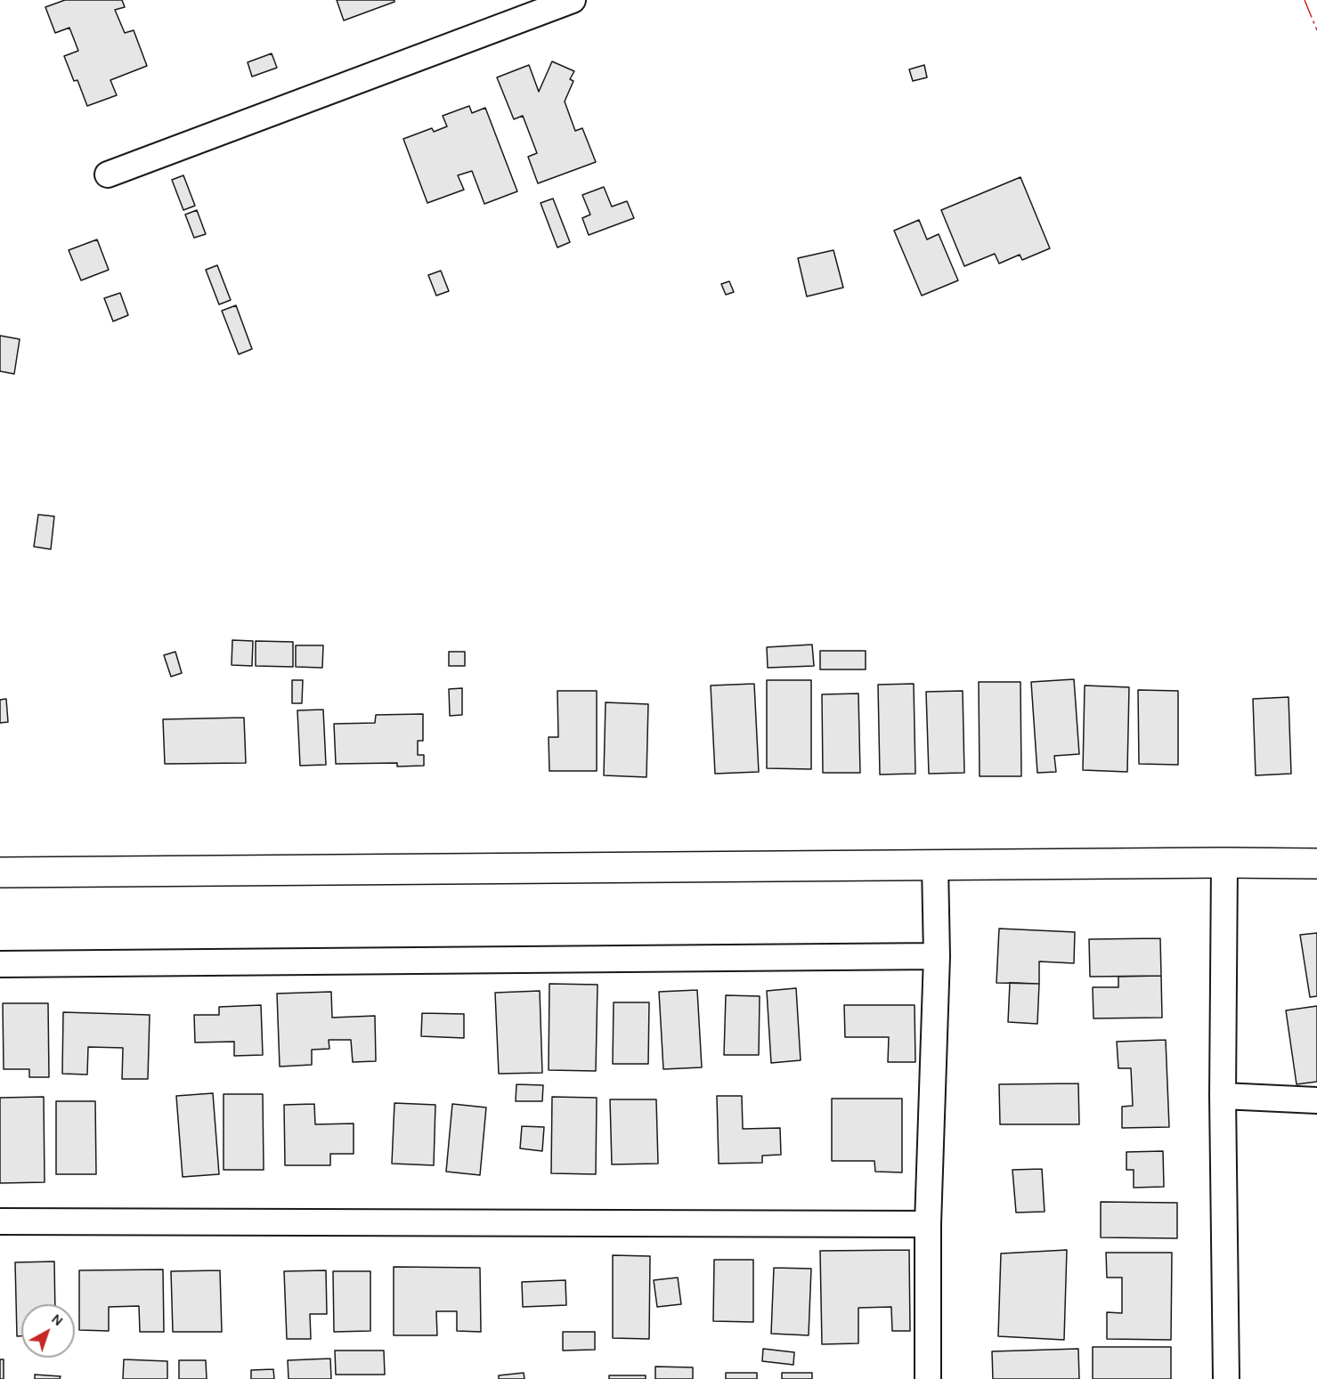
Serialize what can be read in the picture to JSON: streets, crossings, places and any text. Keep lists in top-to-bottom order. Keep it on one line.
{"north":"top right"}
